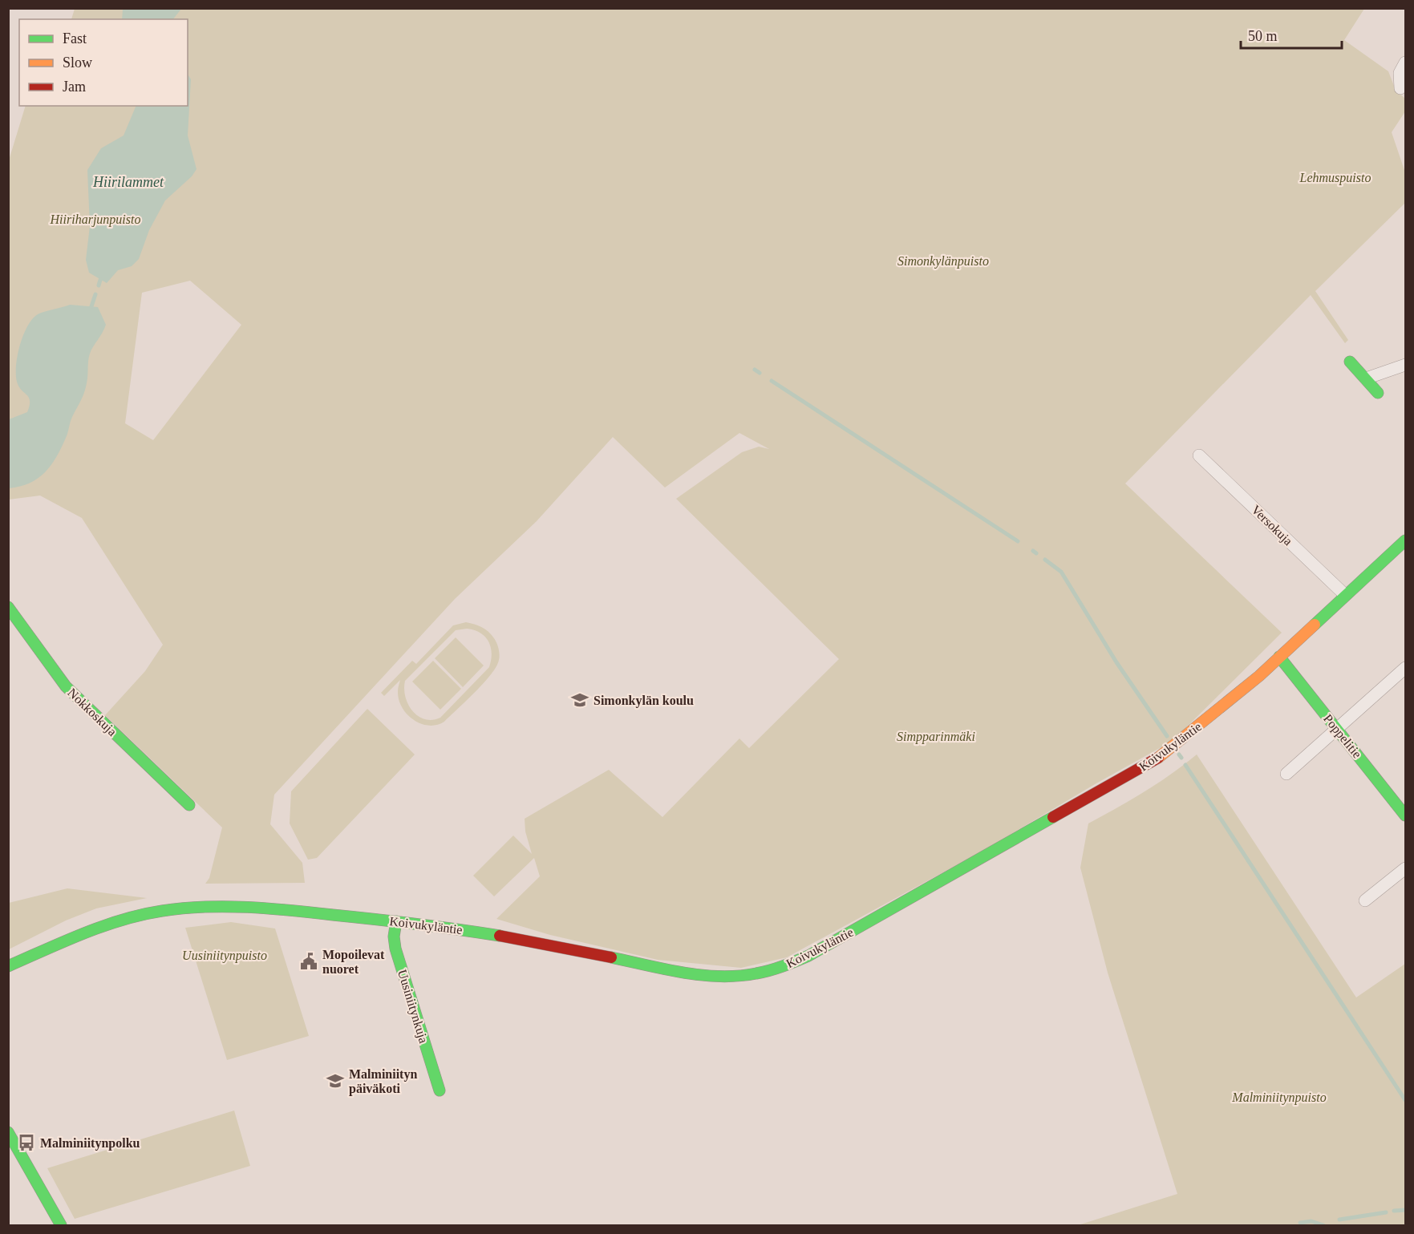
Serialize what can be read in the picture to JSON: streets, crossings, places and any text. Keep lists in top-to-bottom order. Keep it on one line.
{"streets":{"main road":["Nokkoskuja","Poppelitie","Koivukyläntie","Uusiniitynkuja"],"street":["Versokuja"]},"crossings":[["Versokuja","Koivukyläntie"],["Poppelitie","Koivukyläntie"],["Koivukyläntie","Uusiniitynkuja"]],"water":["Hiirilammet"],"parks":["Lehmuspuisto","Hiiriharjunpuisto","Simonkylänpuisto","Simpparinmäki","Uusiniitynpuisto","Malminiitynpuisto"],"places":{"school or university":["Simonkylän koulu","Malminiityn päiväkoti"],"public building":["Mopoilevat nuoret"],"bus stop":["Malminiitynpolku"]},"legend":["Fast","Slow","Jam"],"scale_bar":"50 m"}
